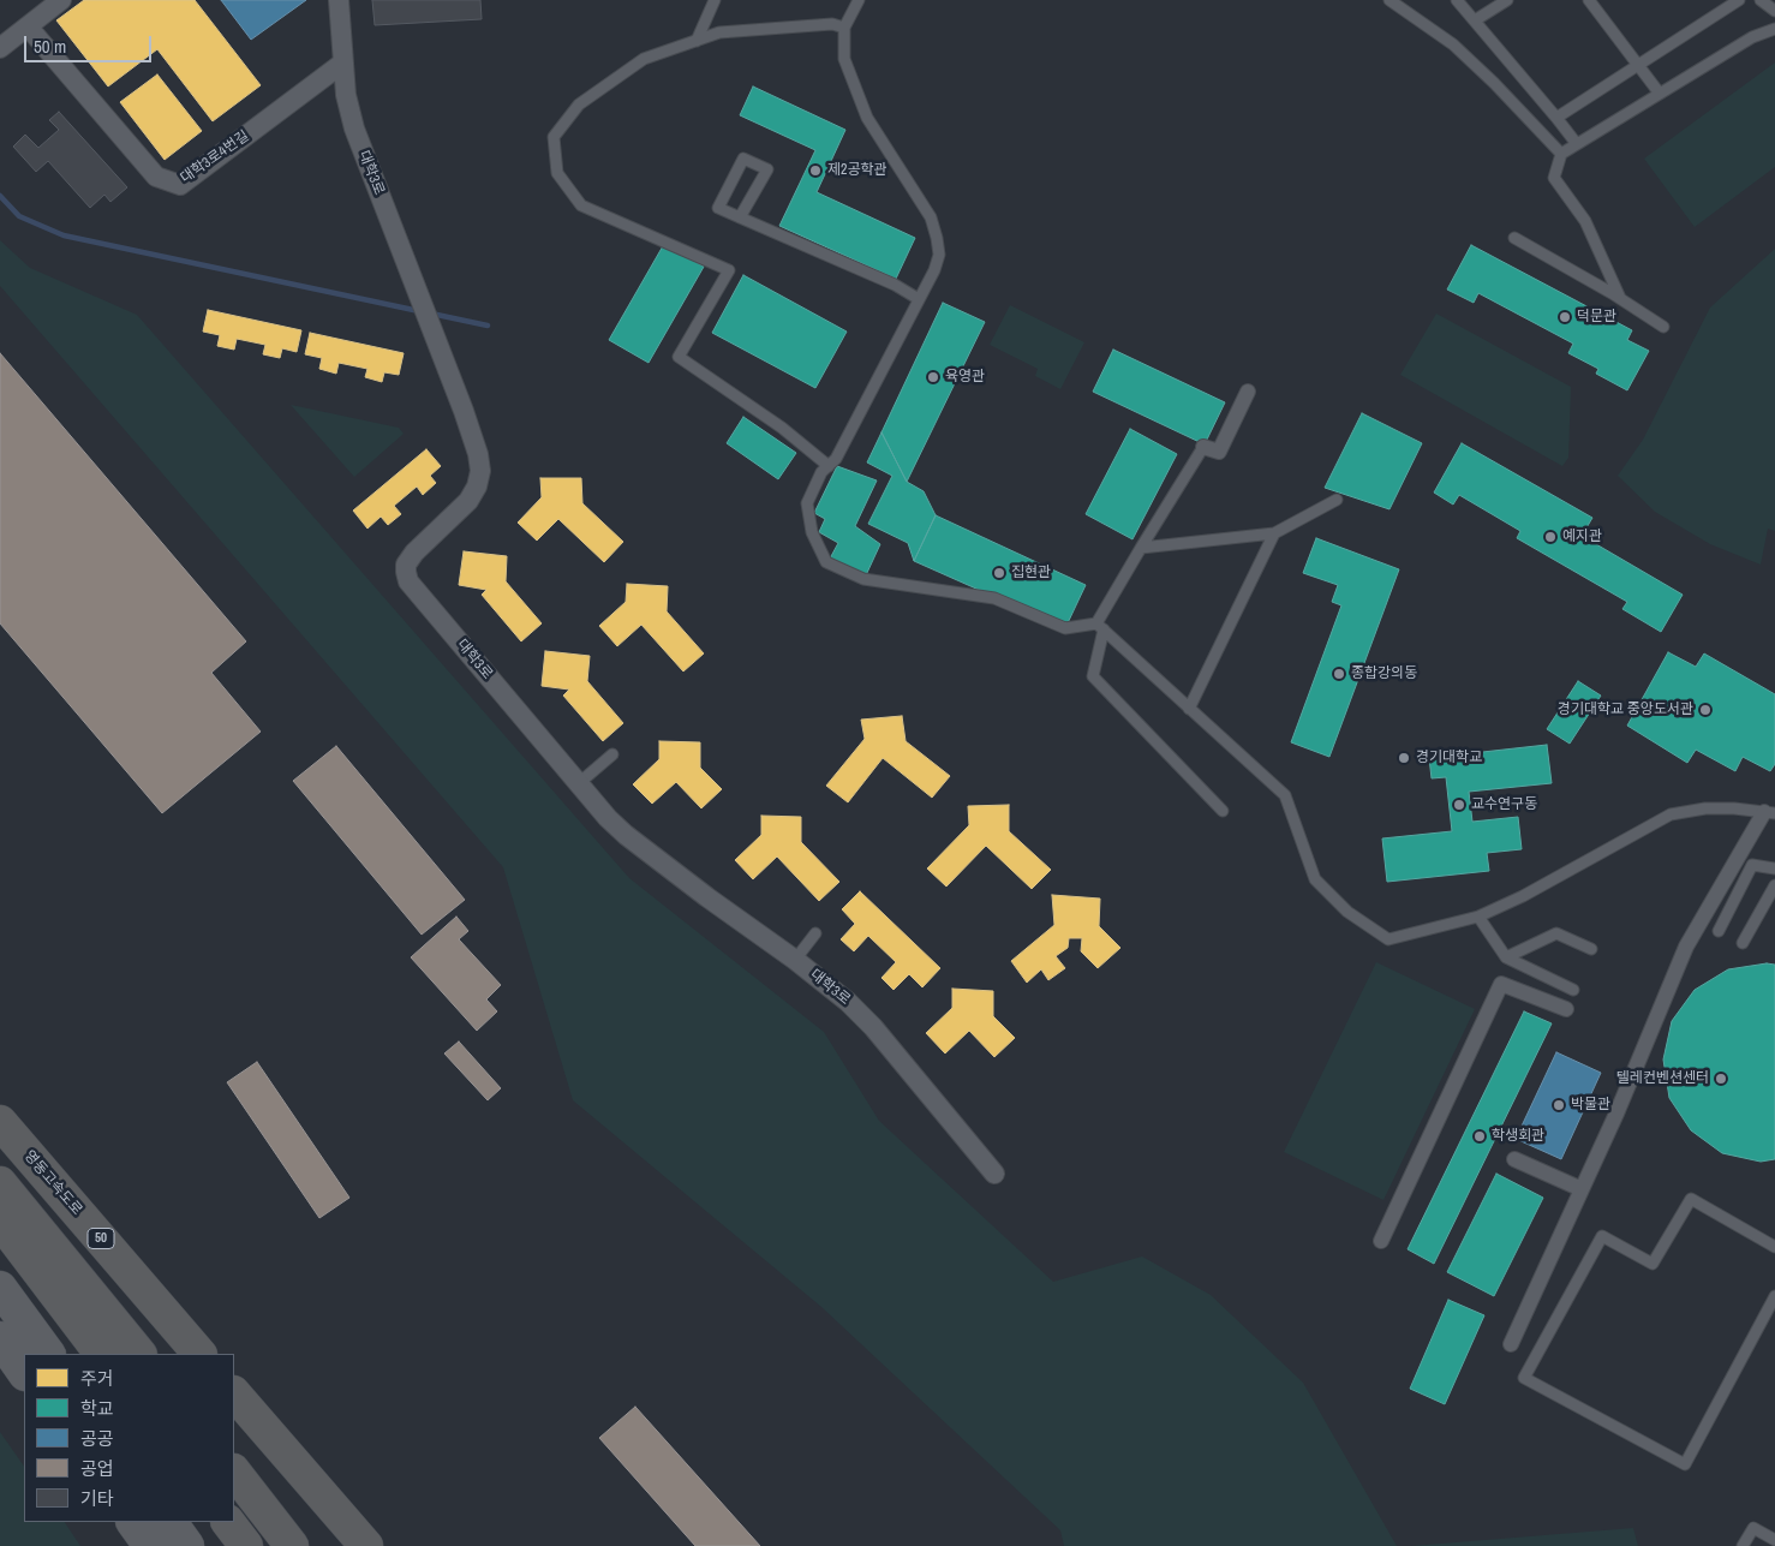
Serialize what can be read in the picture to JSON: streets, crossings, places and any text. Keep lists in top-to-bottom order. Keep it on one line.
{"streets":{"highway":["영동고속도로","50"],"street":["대학3로4번길","대학3로"]},"crossings":[["대학3로4번길","대학3로"]],"places":["제2공학관","덕문관","육영관","예지관","집현관","종합강의동","경기대학교 중앙도서관","경기대학교","교수연구동","텔레컨벤션센터","박물관","학생회관"],"legend":["주거","학교","공공","공업","기타"],"scale_bar":"50 m"}
